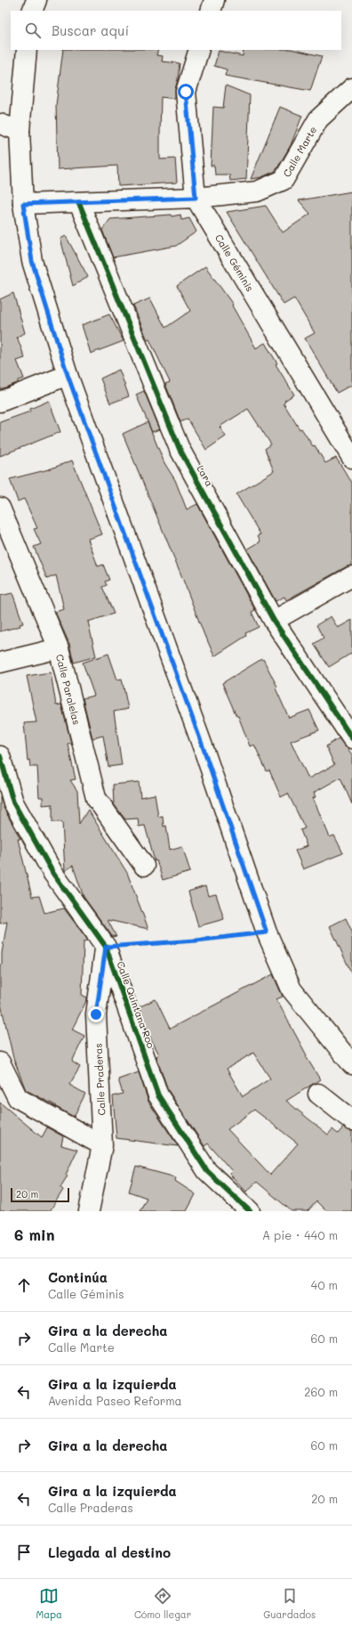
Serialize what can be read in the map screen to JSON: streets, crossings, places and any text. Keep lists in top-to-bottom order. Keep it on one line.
{"streets":{"street":["Calle Marte","Calle Géminis","Lara","Calle Paralelas","Calle Quintana Roo","Calle Praderas"]},"crossings":[["Calle Marte","Calle Géminis"],["Calle Marte","Lara"],["Calle Quintana Roo","Calle Praderas"]],"scale_bar":"20 m","page":{"search":"Buscar aquí","scale":"20 m","heading":["6 min","A pie · 440 m"],"list":[["Continúa","Calle Géminis","40 m"],["Gira a la derecha","Calle Marte","60 m"],["Gira a la izquierda","Avenida Paseo Reforma","260 m"],["Gira a la derecha","60 m"],["Gira a la izquierda","Calle Praderas","20 m"],"Llegada al destino"],"nav":["Mapa","Cómo llegar","Guardados"]}}
